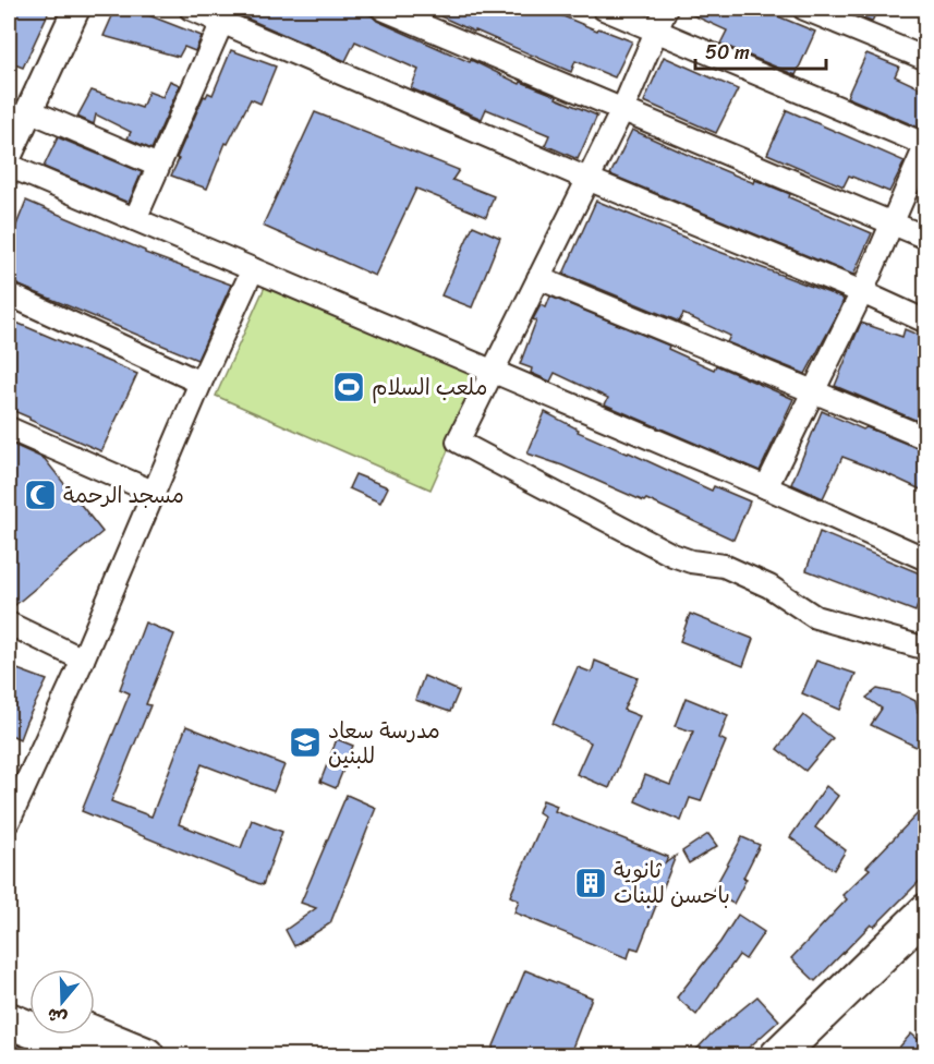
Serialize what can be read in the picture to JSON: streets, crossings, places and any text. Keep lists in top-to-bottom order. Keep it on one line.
{"places":{"sports":["ملعب السلام"],"mosque":["مسجد الرحمة"],"school or university":["مدرسة سعاد للبنين"],"building":["ثانوية باحسن للبنات"]},"scale_bar":"50 m","north":"bottom"}
